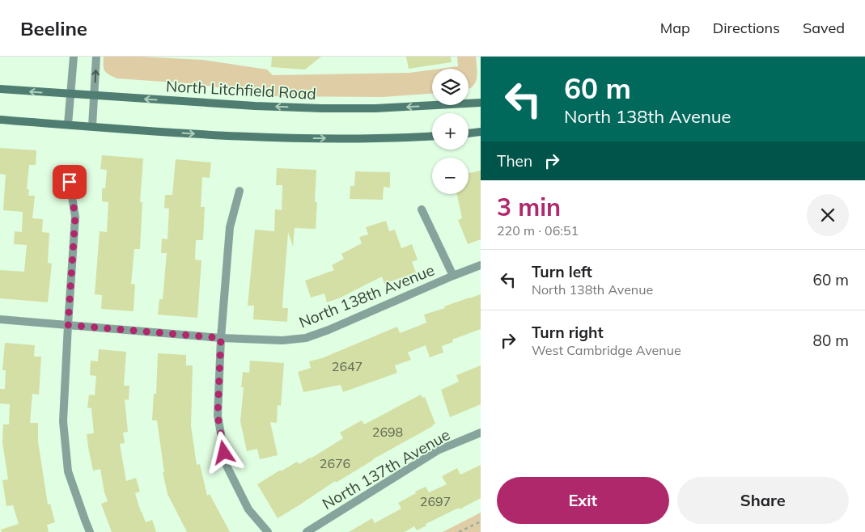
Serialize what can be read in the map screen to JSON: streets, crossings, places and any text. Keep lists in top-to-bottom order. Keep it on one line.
{"streets":{"main road":["North Litchfield Road"],"street":["North 138th Avenue","North 137th Avenue"]},"house_numbers":["2647","2698","2676","2697"],"page":{"header":"Beeline","nav":["Map","Directions","Saved"],"turn":["60 m","North 138th Avenue"],"map_buttons":["+","−"],"then":"Then","heading":["3 min","220 m · 06:51"],"list":[{"name":"Turn left","note":"North 138th Avenue","value":"60 m"},{"name":"Turn right","note":"West Cambridge Avenue","value":"80 m"}],"buttons":["Exit","Share"]}}
